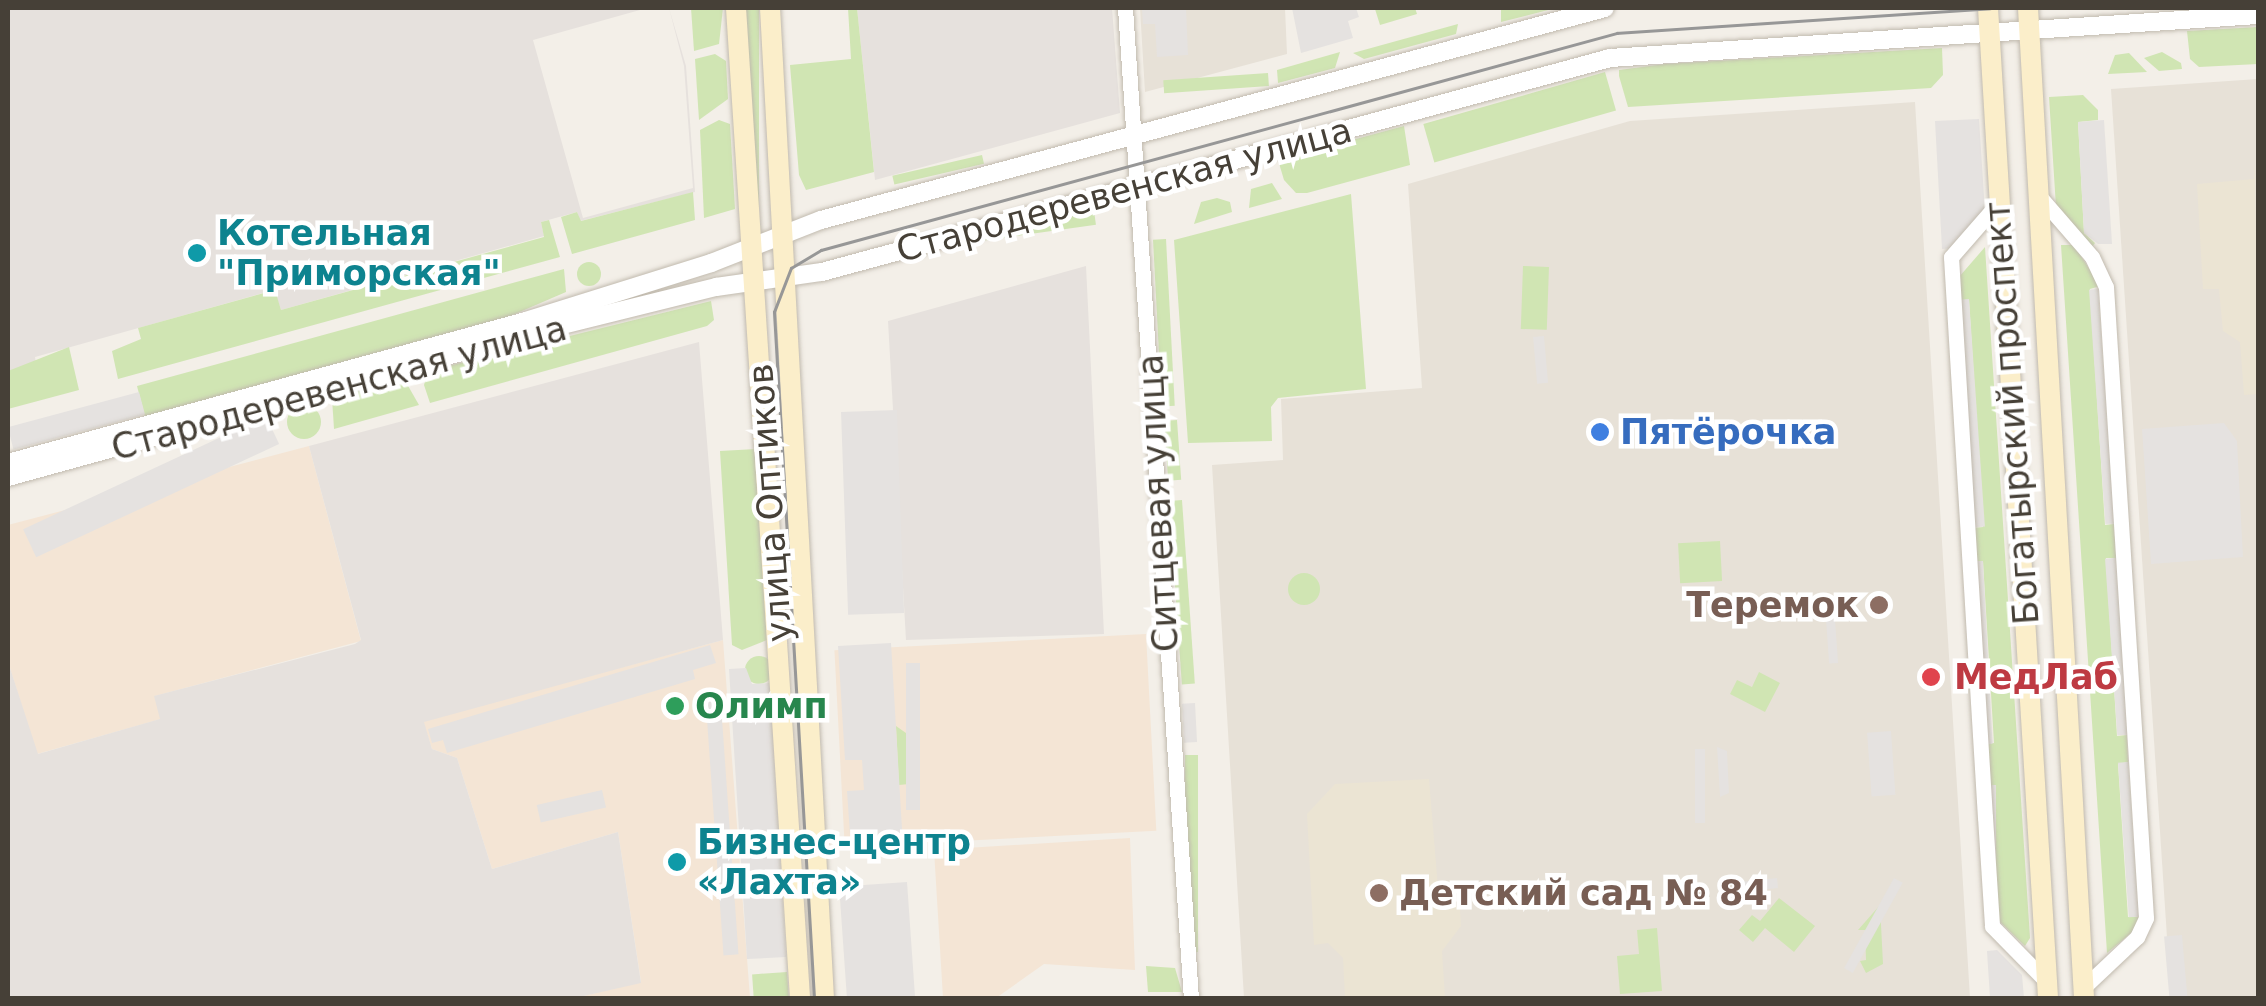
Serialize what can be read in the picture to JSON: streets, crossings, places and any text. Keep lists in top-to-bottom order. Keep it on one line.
{"streets":{"main road":["Богатырский проспект","улица Оптиков"],"street":["Стародеревенская улица","Ситцевая улица"]},"crossings":[["Стародеревенская улица","Богатырский проспект"],["Стародеревенская улица","улица Оптиков"],["Стародеревенская улица","Ситцевая улица"]],"places":["Котельная \"Приморская\"","Пятёрочка","Теремок","МедЛаб","Олимп","Бизнес-центр «Лахта»","Детский сад № 84"]}
